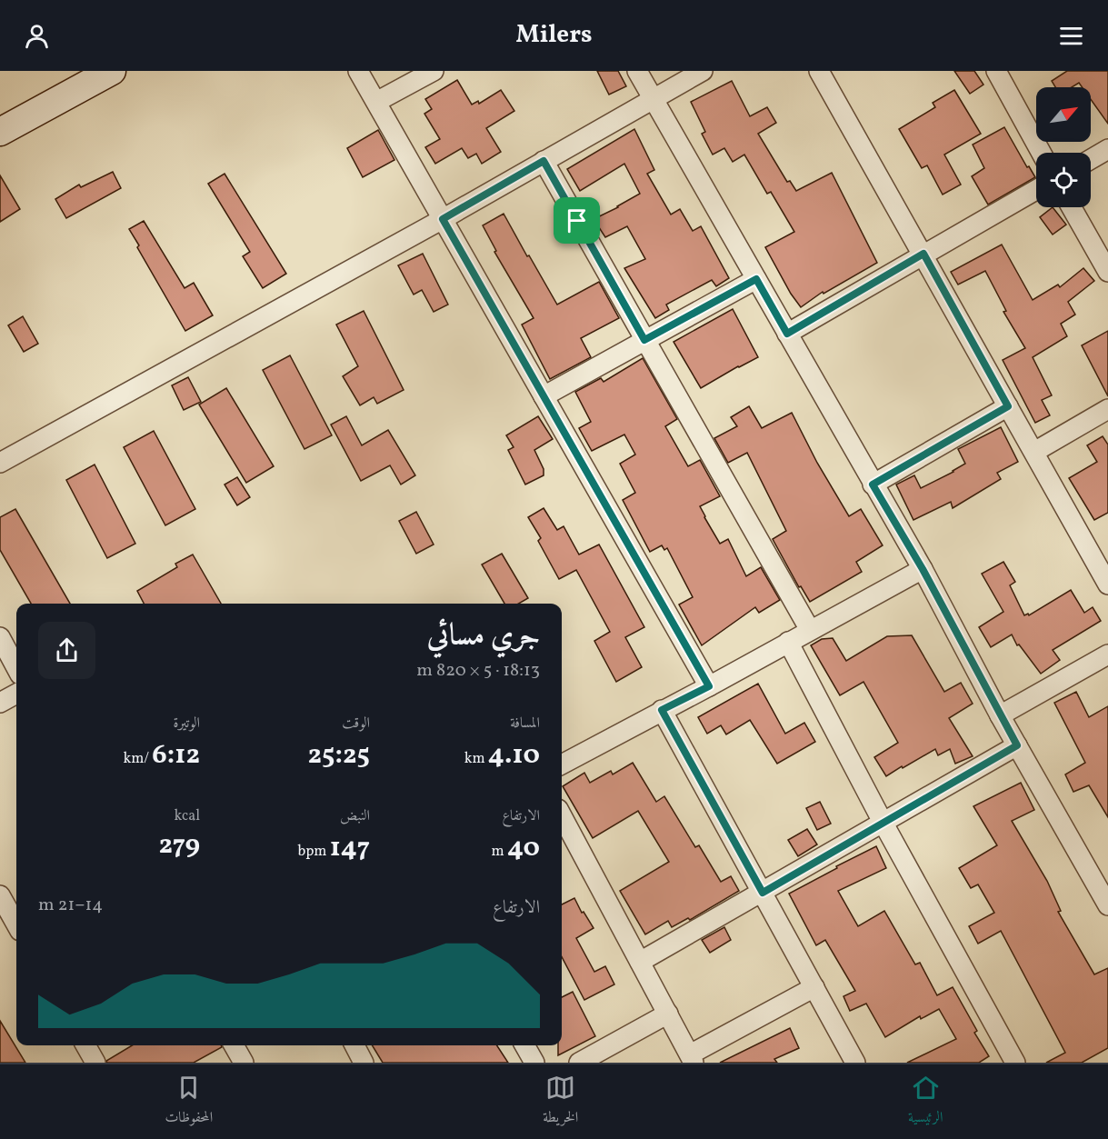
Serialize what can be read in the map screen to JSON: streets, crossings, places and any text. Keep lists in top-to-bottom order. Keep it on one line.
{"north":"top right","page":{"header":"Milers","heading":["جري مسائي","18:13 · 5 × 820 m"],"stats":[["المسافة","4.10 km"],["الوقت","25:25"],["الوتيرة","6:12 /km"],["الارتفاع","40 m"],["النبض","147 bpm"],["kcal","279"]],"chart":["الارتفاع","14–21 m"],"tabs":["الرئيسية","الخريطة","المحفوظات"]}}
